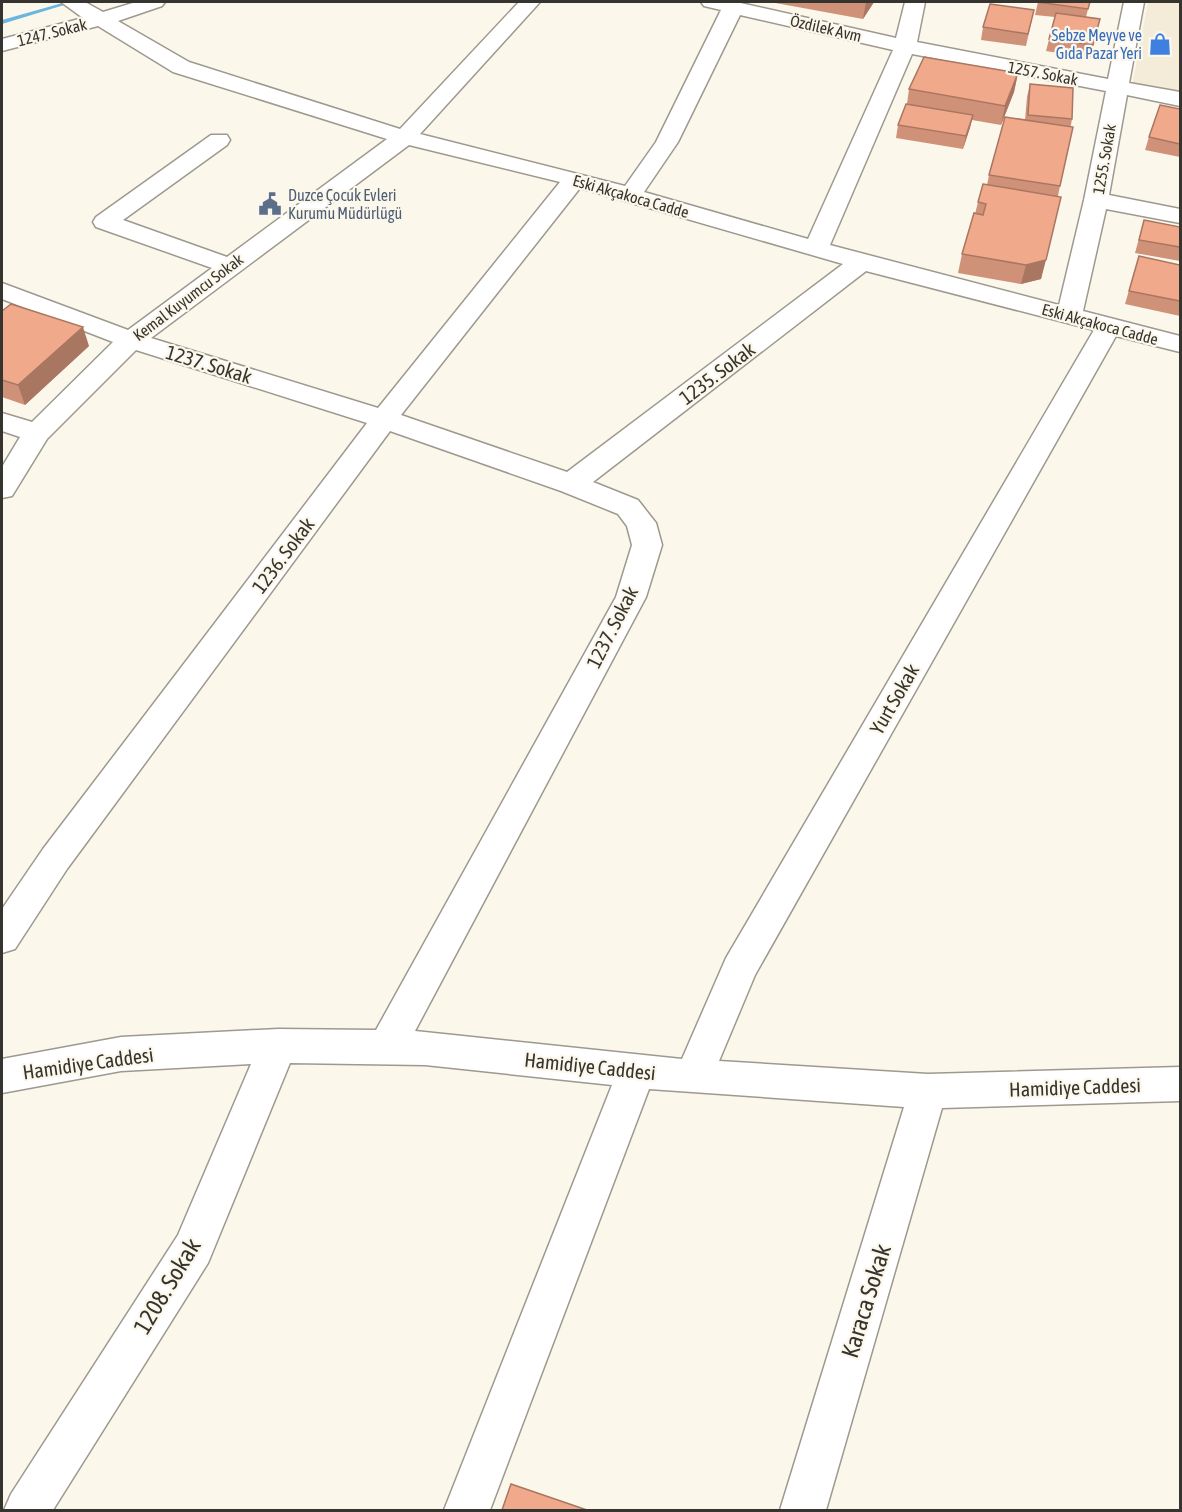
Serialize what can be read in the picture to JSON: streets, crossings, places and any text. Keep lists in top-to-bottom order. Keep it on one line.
{"streets":{"street":["Özdilek Avm","1247. Sokak","1257. Sokak","1255. Sokak","Eski Akçakoca Cadde","Kemal Kuyumcu Sokak","1237. Sokak","1235. Sokak","1236. Sokak","Yurt Sokak","Hamidiye Caddesi","1208. Sokak","Karaca Sokak"]},"crossings":[["Özdilek Avm","1257. Sokak"],["1247. Sokak","Eski Akçakoca Cadde"],["1257. Sokak","1255. Sokak"],["1255. Sokak","Eski Akçakoca Cadde"],["Eski Akçakoca Cadde","Kemal Kuyumcu Sokak"],["Eski Akçakoca Cadde","1235. Sokak"],["Eski Akçakoca Cadde","1236. Sokak"],["Eski Akçakoca Cadde","Yurt Sokak"],["Kemal Kuyumcu Sokak","1237. Sokak"],["1237. Sokak","1235. Sokak"],["1237. Sokak","1236. Sokak"],["1237. Sokak","Hamidiye Caddesi"],["Yurt Sokak","Hamidiye Caddesi"],["Hamidiye Caddesi","1208. Sokak"],["Hamidiye Caddesi","Karaca Sokak"]],"places":{"shop":["Sebze Meyve ve Gıda Pazar Yeri"],"public building":["Duzce Çocuk Evleri Kurumu Müdürlügü"]}}
